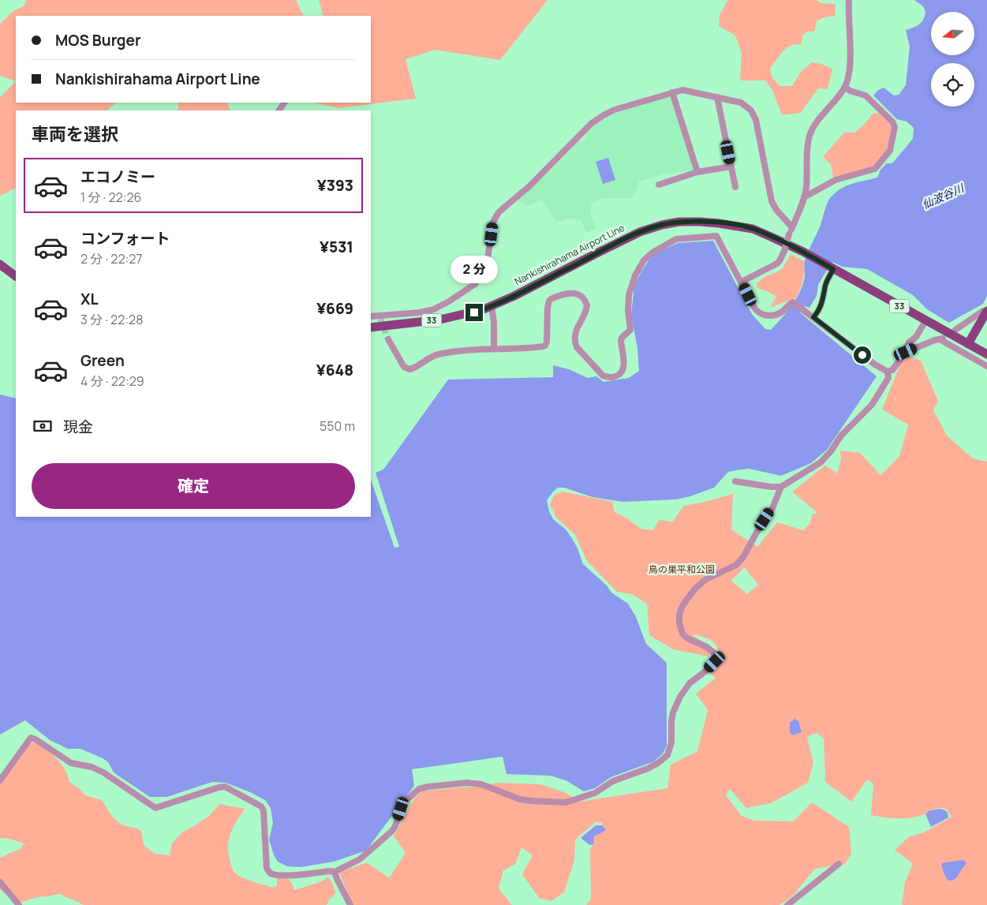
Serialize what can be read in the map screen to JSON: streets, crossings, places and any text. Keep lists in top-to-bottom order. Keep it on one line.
{"streets":{"main road":["Nankishirahama Airport Line","33"]},"water":["仙波谷川"],"parks":["鳥の巣平和公園"],"north":"left","page":{"banner":["MOS Burger","Nankishirahama Airport Line"],"heading":"車両を選択","list":[{"name":"エコノミー","note":"1 分 · 22:26","value":"¥393"},{"name":"コンフォート","note":"2 分 · 22:27","value":"¥531"},{"name":"XL","note":"3 分 · 22:28","value":"¥669"},{"name":"Green","note":"4 分 · 22:29","value":"¥648"}],"bubble":"2 分","pay":["現金","550 m"],"buttons":"確定"}}
